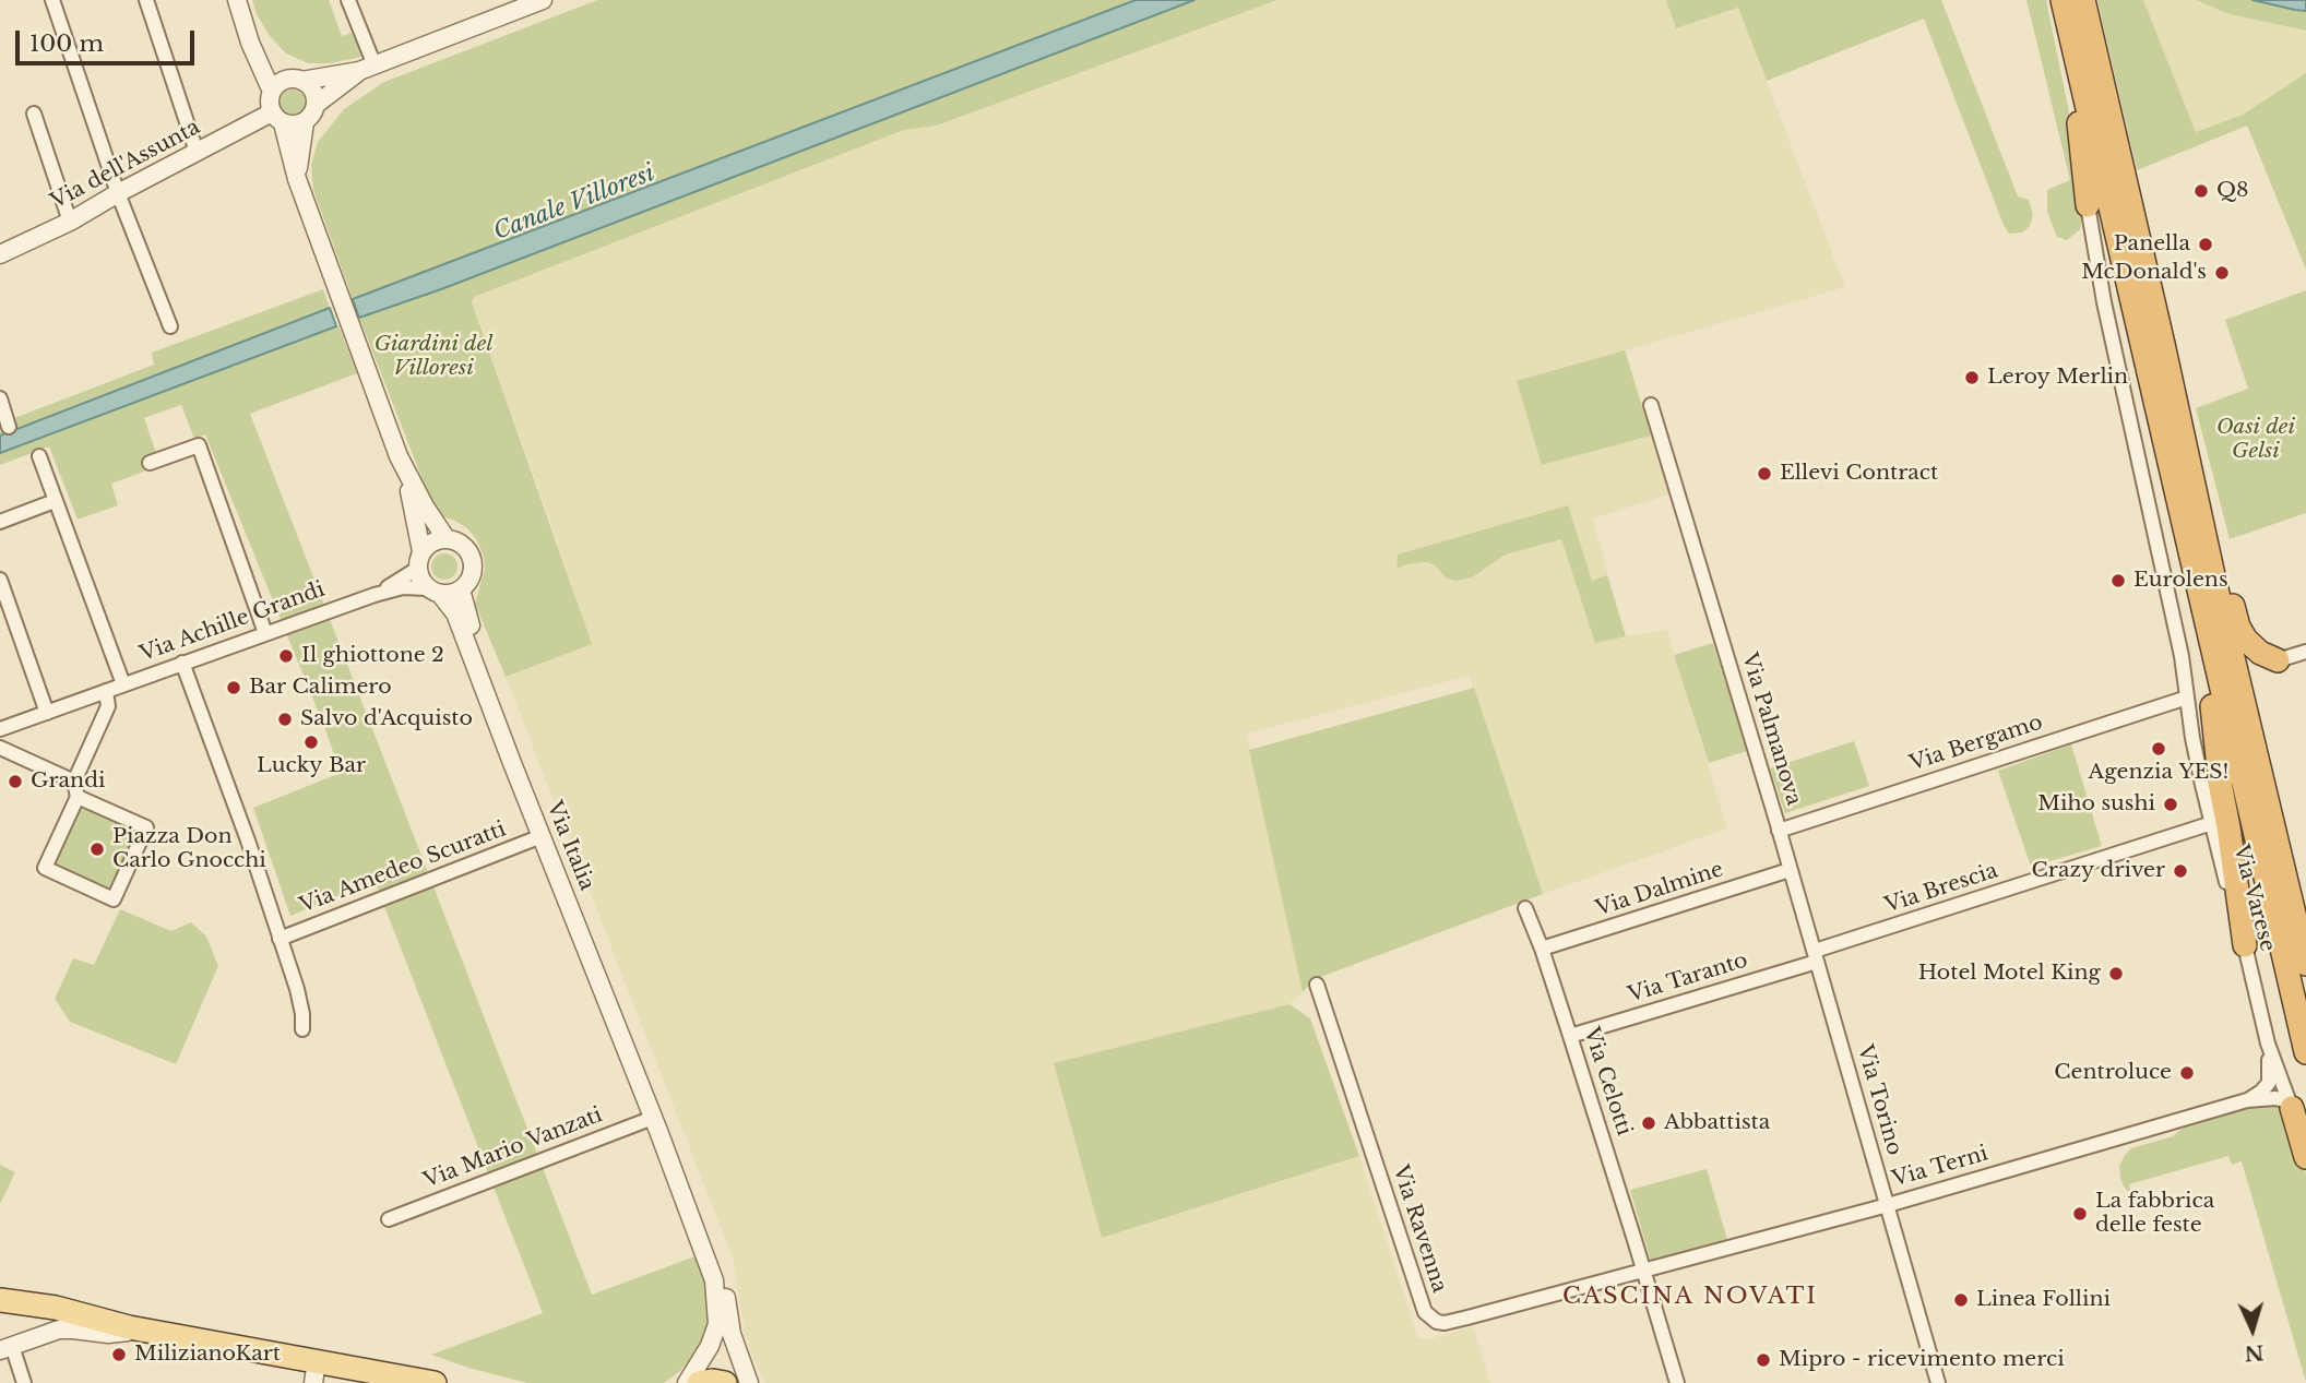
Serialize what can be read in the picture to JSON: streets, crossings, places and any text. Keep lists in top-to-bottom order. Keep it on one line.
{"streets":{"street":["Via dell'Assunta","Via Achille Grandi","Via Palmanova","Via Bergamo","Via Italia","Via Amedeo Scuratti","Via Brescia","Via Dalmine","Via Varese","Via Taranto","Via Celotti","Via Torino","Via Mario Vanzati","Via Terni","Via Ravenna"]},"crossings":[["Via Achille Grandi","Via Italia"],["Via Palmanova","Via Bergamo"],["Via Palmanova","Via Torino"],["Via Bergamo","Via Varese"],["Via Bergamo","Via Torino"],["Via Italia","Via Amedeo Scuratti"],["Via Italia","Via Mario Vanzati"],["Via Brescia","Via Varese"],["Via Brescia","Via Taranto"],["Via Brescia","Via Torino"],["Via Dalmine","Via Celotti"],["Via Dalmine","Via Torino"],["Via Varese","Via Terni"],["Via Taranto","Via Celotti"],["Via Taranto","Via Torino"],["Via Celotti","Via Terni"],["Via Celotti","Via Ravenna"],["Via Torino","Via Terni"],["Via Terni","Via Ravenna"]],"districts":["CASCINA NOVATI"],"water":["Canale Villoresi"],"parks":["Giardini del Villoresi","Oasi dei Gelsi"],"places":["Q8","Panella","McDonald's","Leroy Merlin","Ellevi Contract","Eurolens","Il ghiottone 2","Bar Calimero","Salvo d'Acquisto","Lucky Bar","Agenzia YES!","Grandi","Miho sushi","Piazza Don Carlo Gnocchi","Crazy driver","Hotel Motel King","Centroluce","Abbattista","La fabbrica delle feste","Linea Follini","MilizianoKart","Mipro - ricevimento merci"],"scale_bar":"100 m","north":"bottom"}
